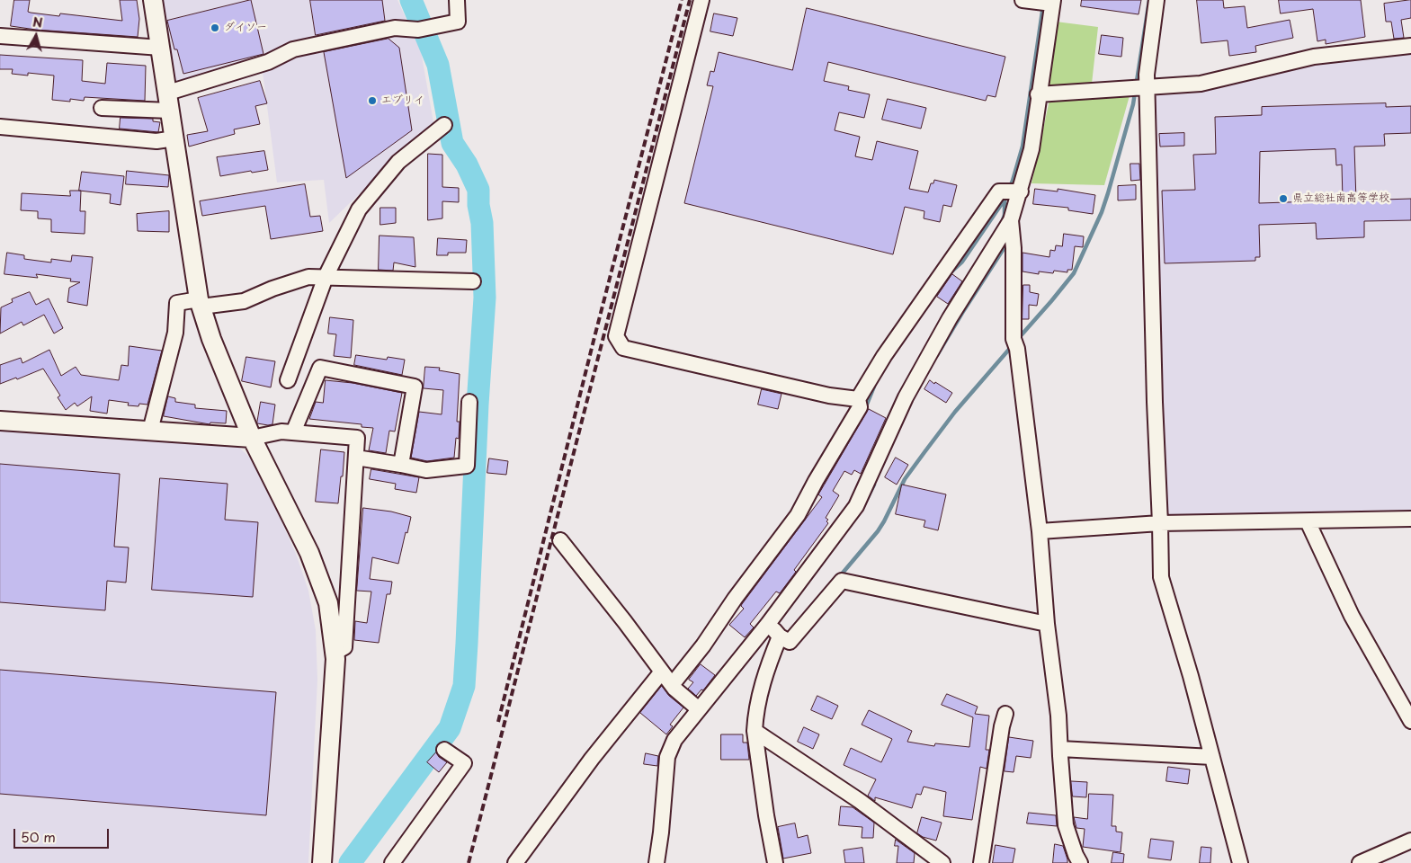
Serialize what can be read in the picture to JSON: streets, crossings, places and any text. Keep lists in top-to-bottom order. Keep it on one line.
{"places":["ダイソー","エブリイ","県立総社南高等学校"],"scale_bar":"50 m","north":"top"}
